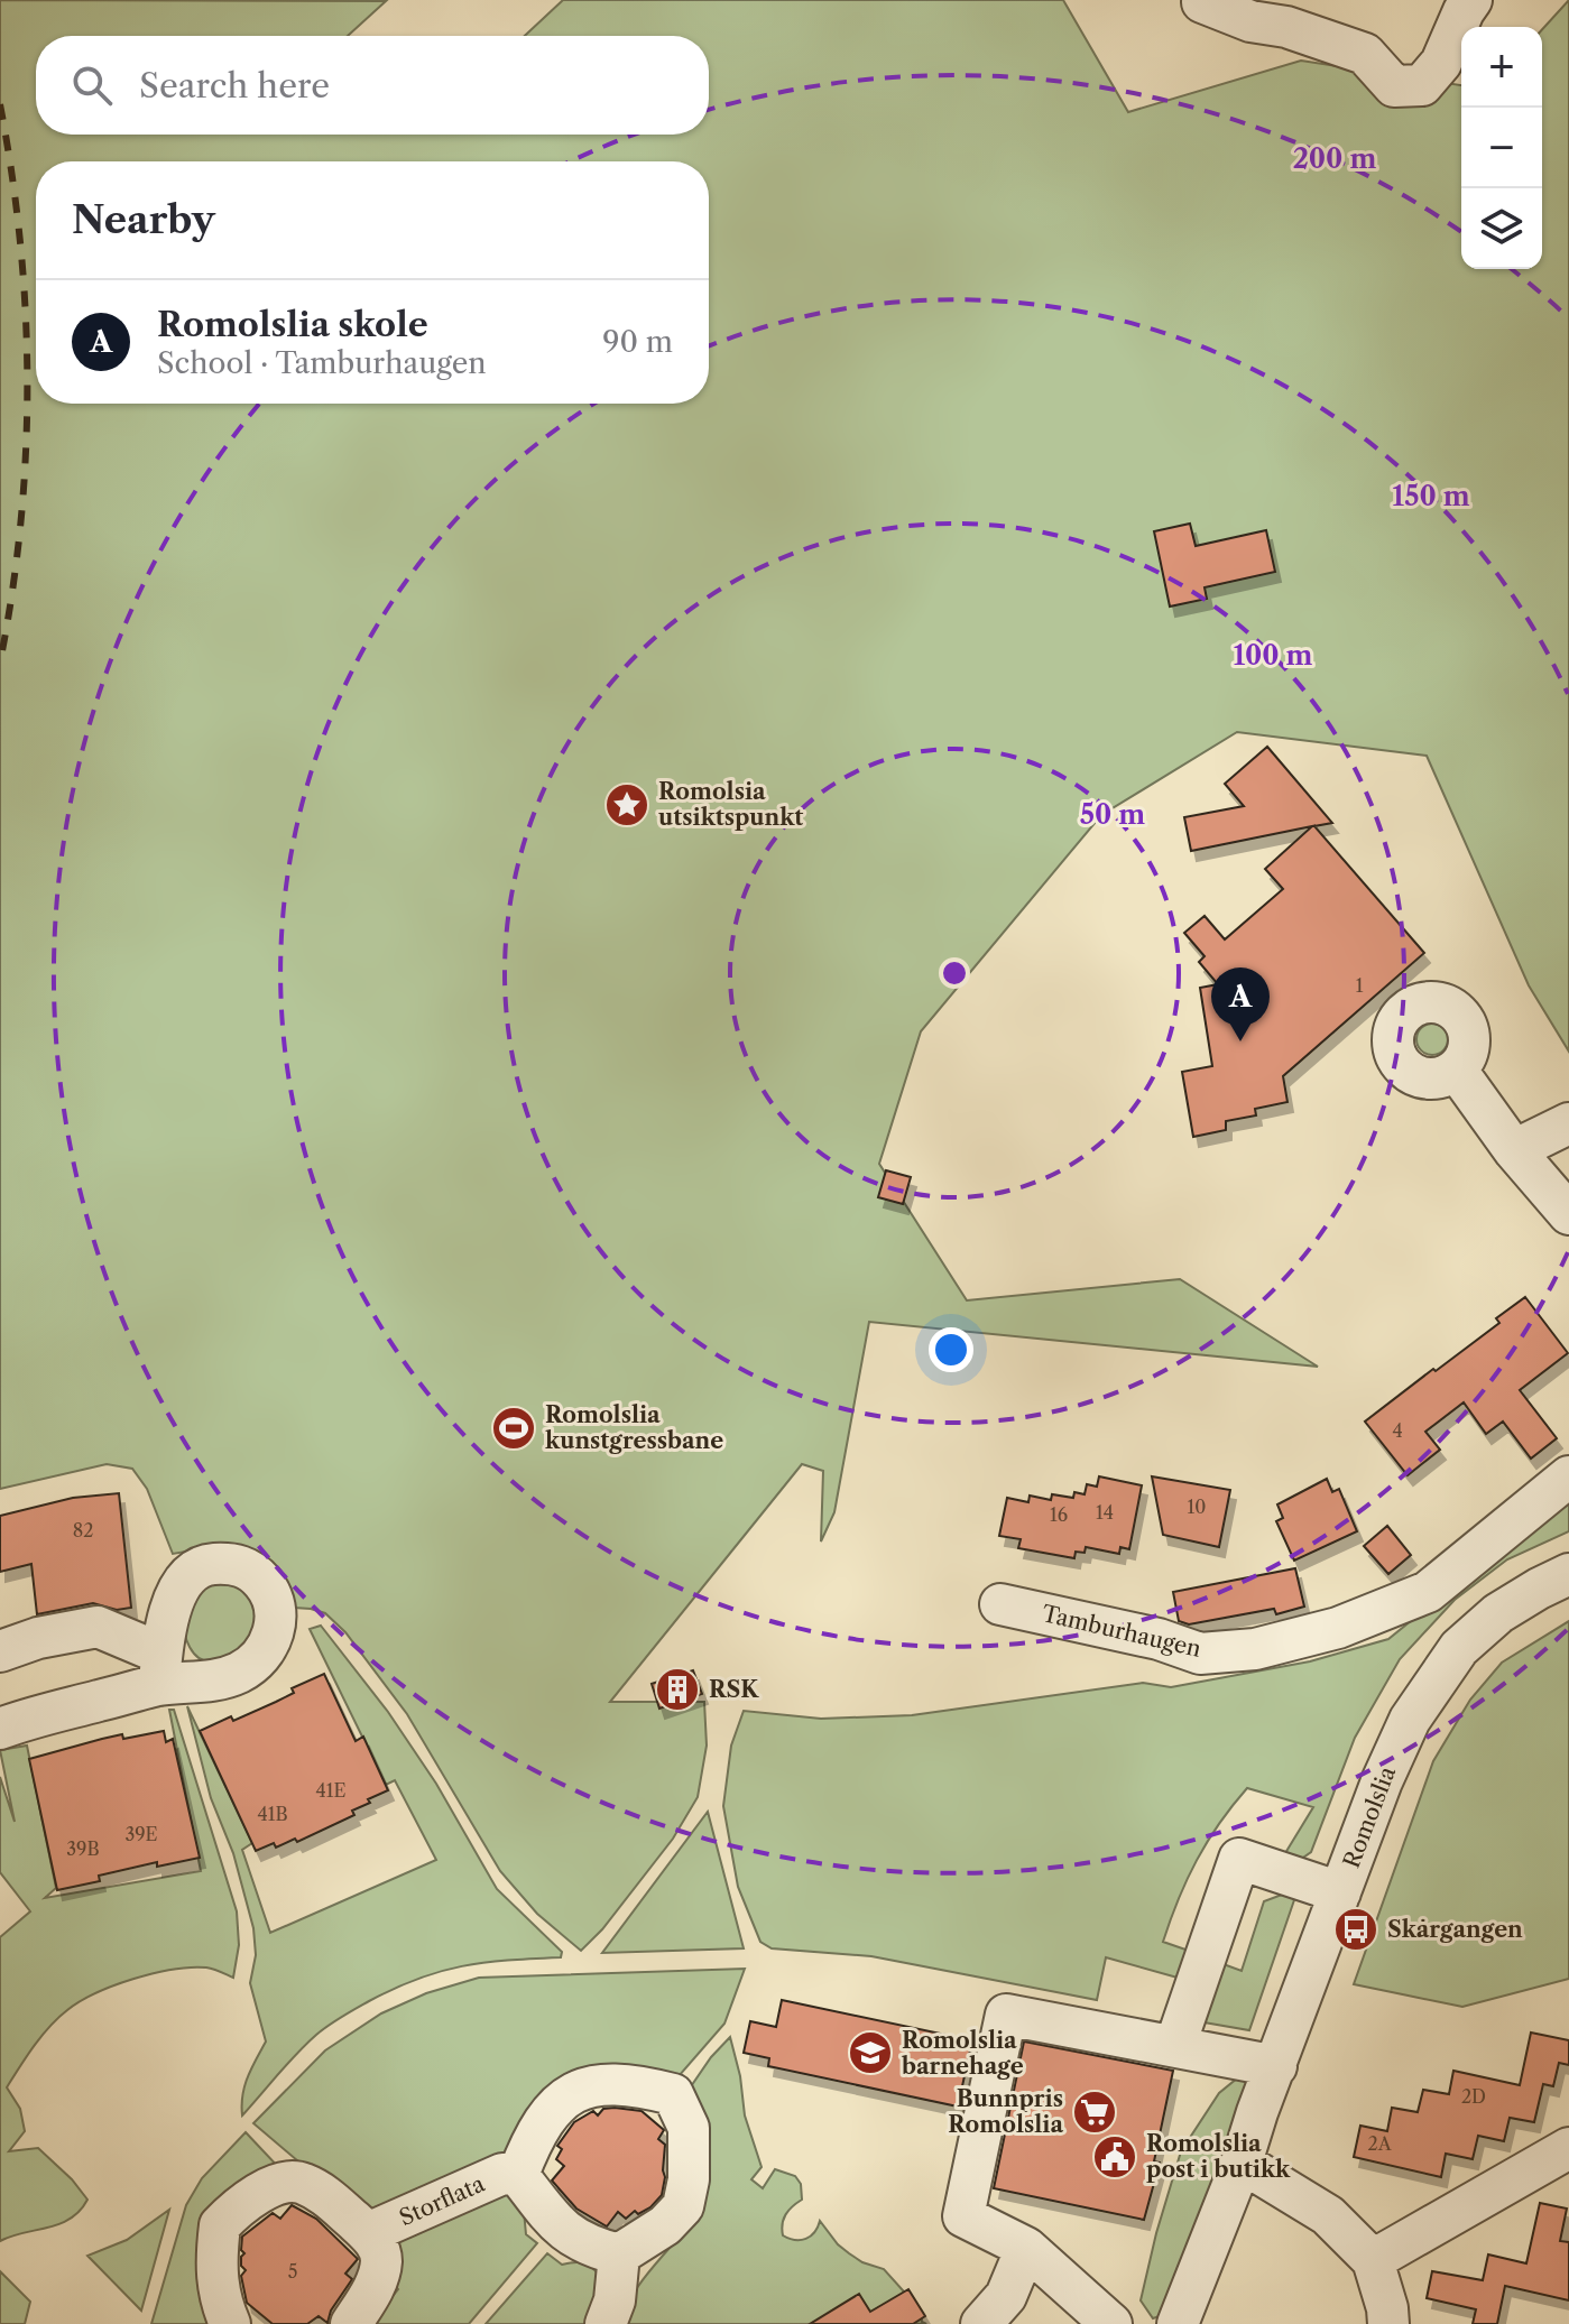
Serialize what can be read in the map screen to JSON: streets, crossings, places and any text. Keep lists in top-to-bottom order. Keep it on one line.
{"streets":{"street":["Tamburhaugen","Romolslia","Storflata"]},"places":{"place":["Romolsia utsiktspunkt"],"sports":["Romolslia kunstgressbane"],"building":["RSK"],"bus stop":["Skårgangen"],"school or university":["Romolslia barnehage"],"supermarket":["Bunnpris Romolslia"],"public building":["Romolslia post i butikk"]},"house_numbers":["1","4","10","14","16","82","41E","41B","39E","39B","2D","2A","5"],"page":{"map_buttons":["+","−"],"search":"Search here","heading":"Nearby","list":[{"mark":"A","name":"Romolslia skole","note":"School · Tamburhaugen","value":"90 m"}],"pins":"A"},"rings":["200 m","150 m","100 m","50 m"]}
